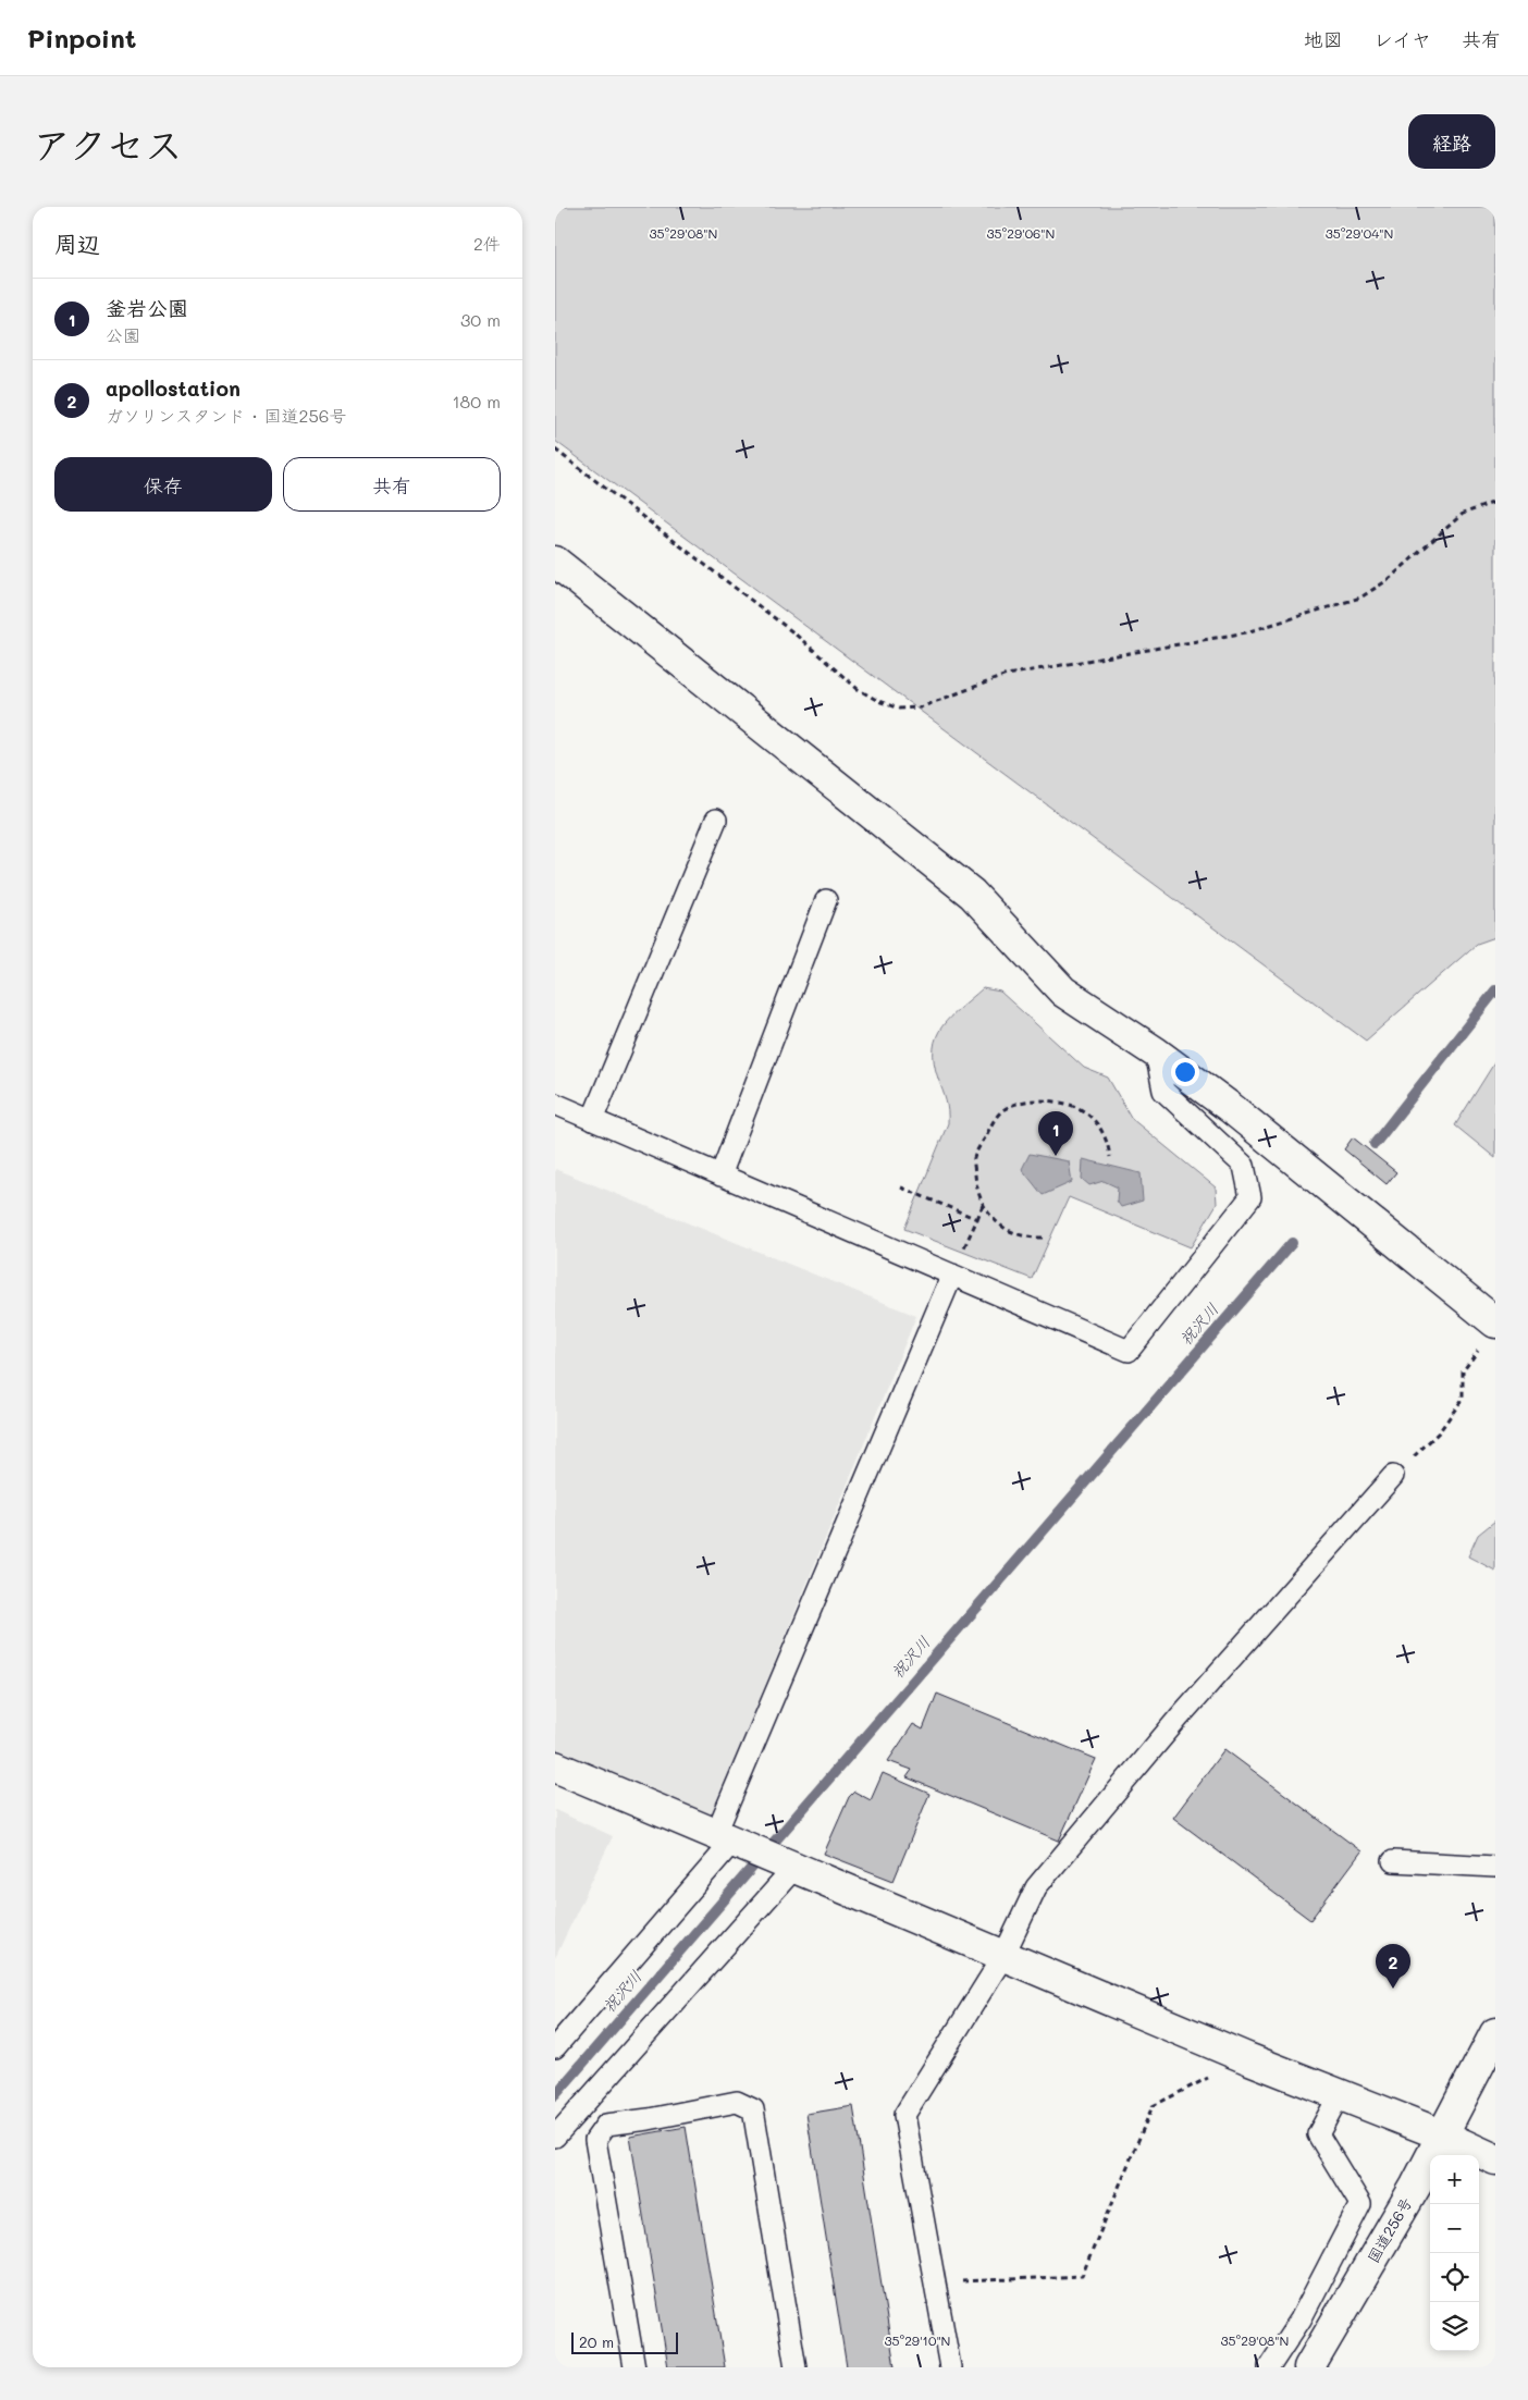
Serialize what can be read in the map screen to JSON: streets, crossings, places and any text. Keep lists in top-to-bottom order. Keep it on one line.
{"streets":{"main road":["国道256号"]},"water":["祝沢川"],"scale_bar":"20 m","page":{"header":"Pinpoint","nav":["地図","レイヤ","共有"],"title":"アクセス","buttons":["経路",["保存","共有"]],"heading":["周辺","2件"],"list":[{"mark":"1","name":"釜岩公園","note":"公園","value":"30 m"},{"mark":"2","name":"apollostation","note":"ガソリンスタンド · 国道256号","value":"180 m"}],"pins":["1","2"],"map_buttons":["+","−"],"scale":"20 m"},"coordinates":["35°29'06\"N","35°29'04\"N","35°29'08\"N","35°29'10\"N"]}
